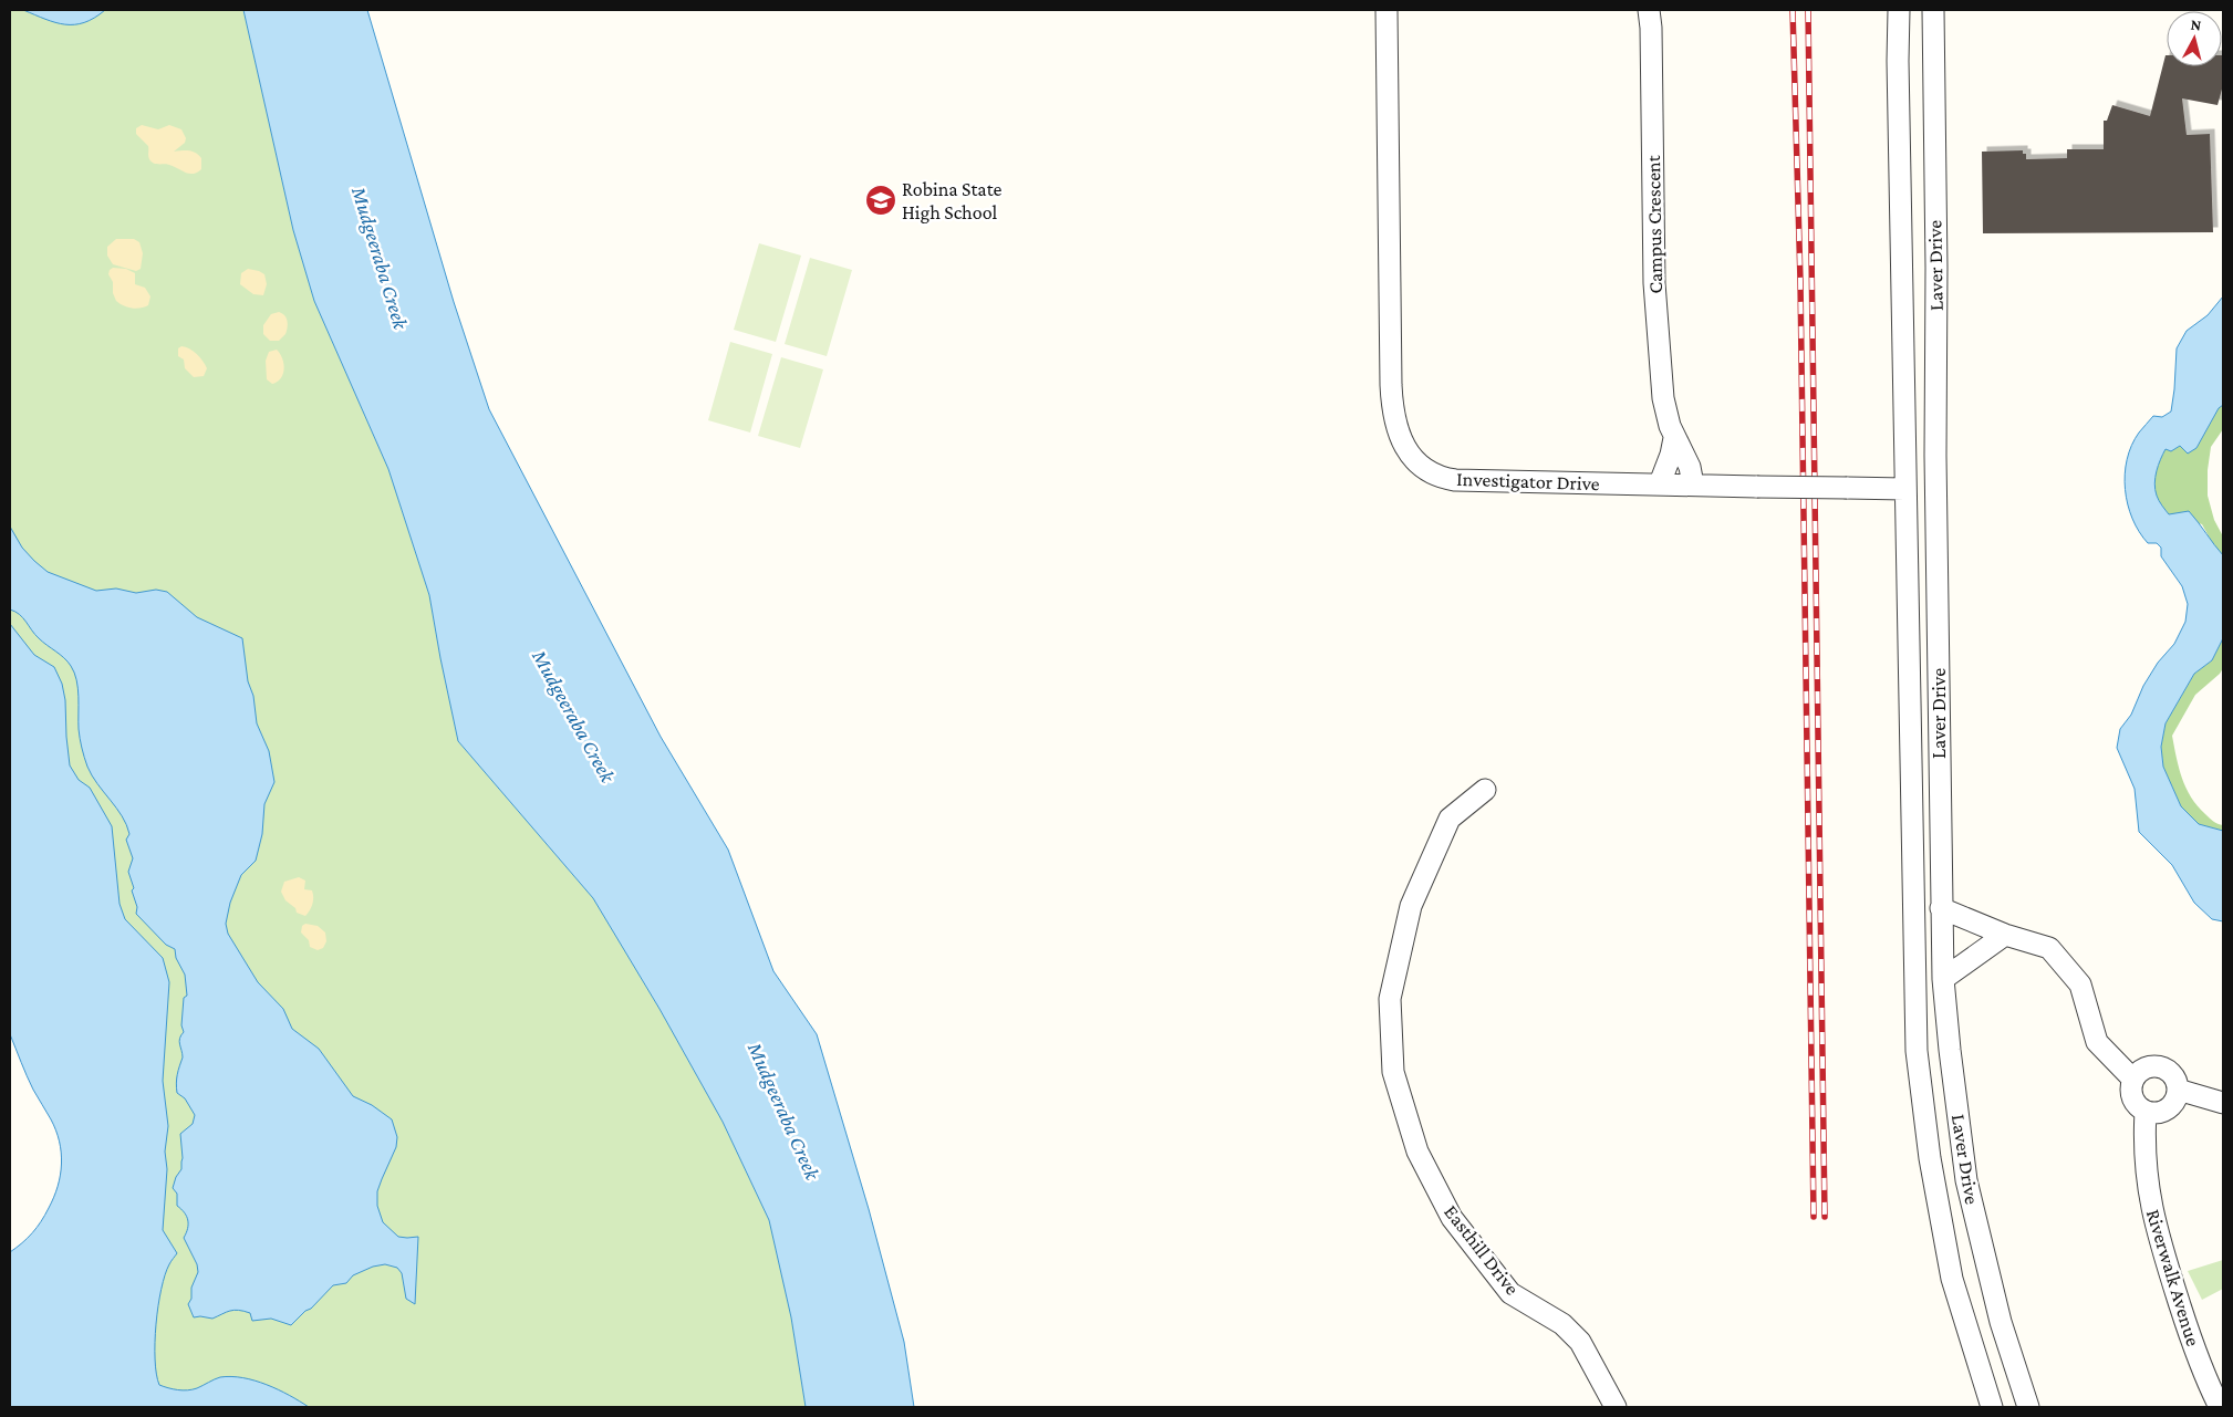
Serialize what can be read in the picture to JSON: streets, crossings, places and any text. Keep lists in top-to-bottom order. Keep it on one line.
{"streets":{"street":["Campus Crescent","Laver Drive","Investigator Drive","Easthill Drive","Riverwalk Avenue"]},"crossings":[["Campus Crescent","Investigator Drive"],["Laver Drive","Investigator Drive"]],"water":["Mudgeeraba Creek"],"places":{"school or university":["Robina State High School"]},"north":"top"}
